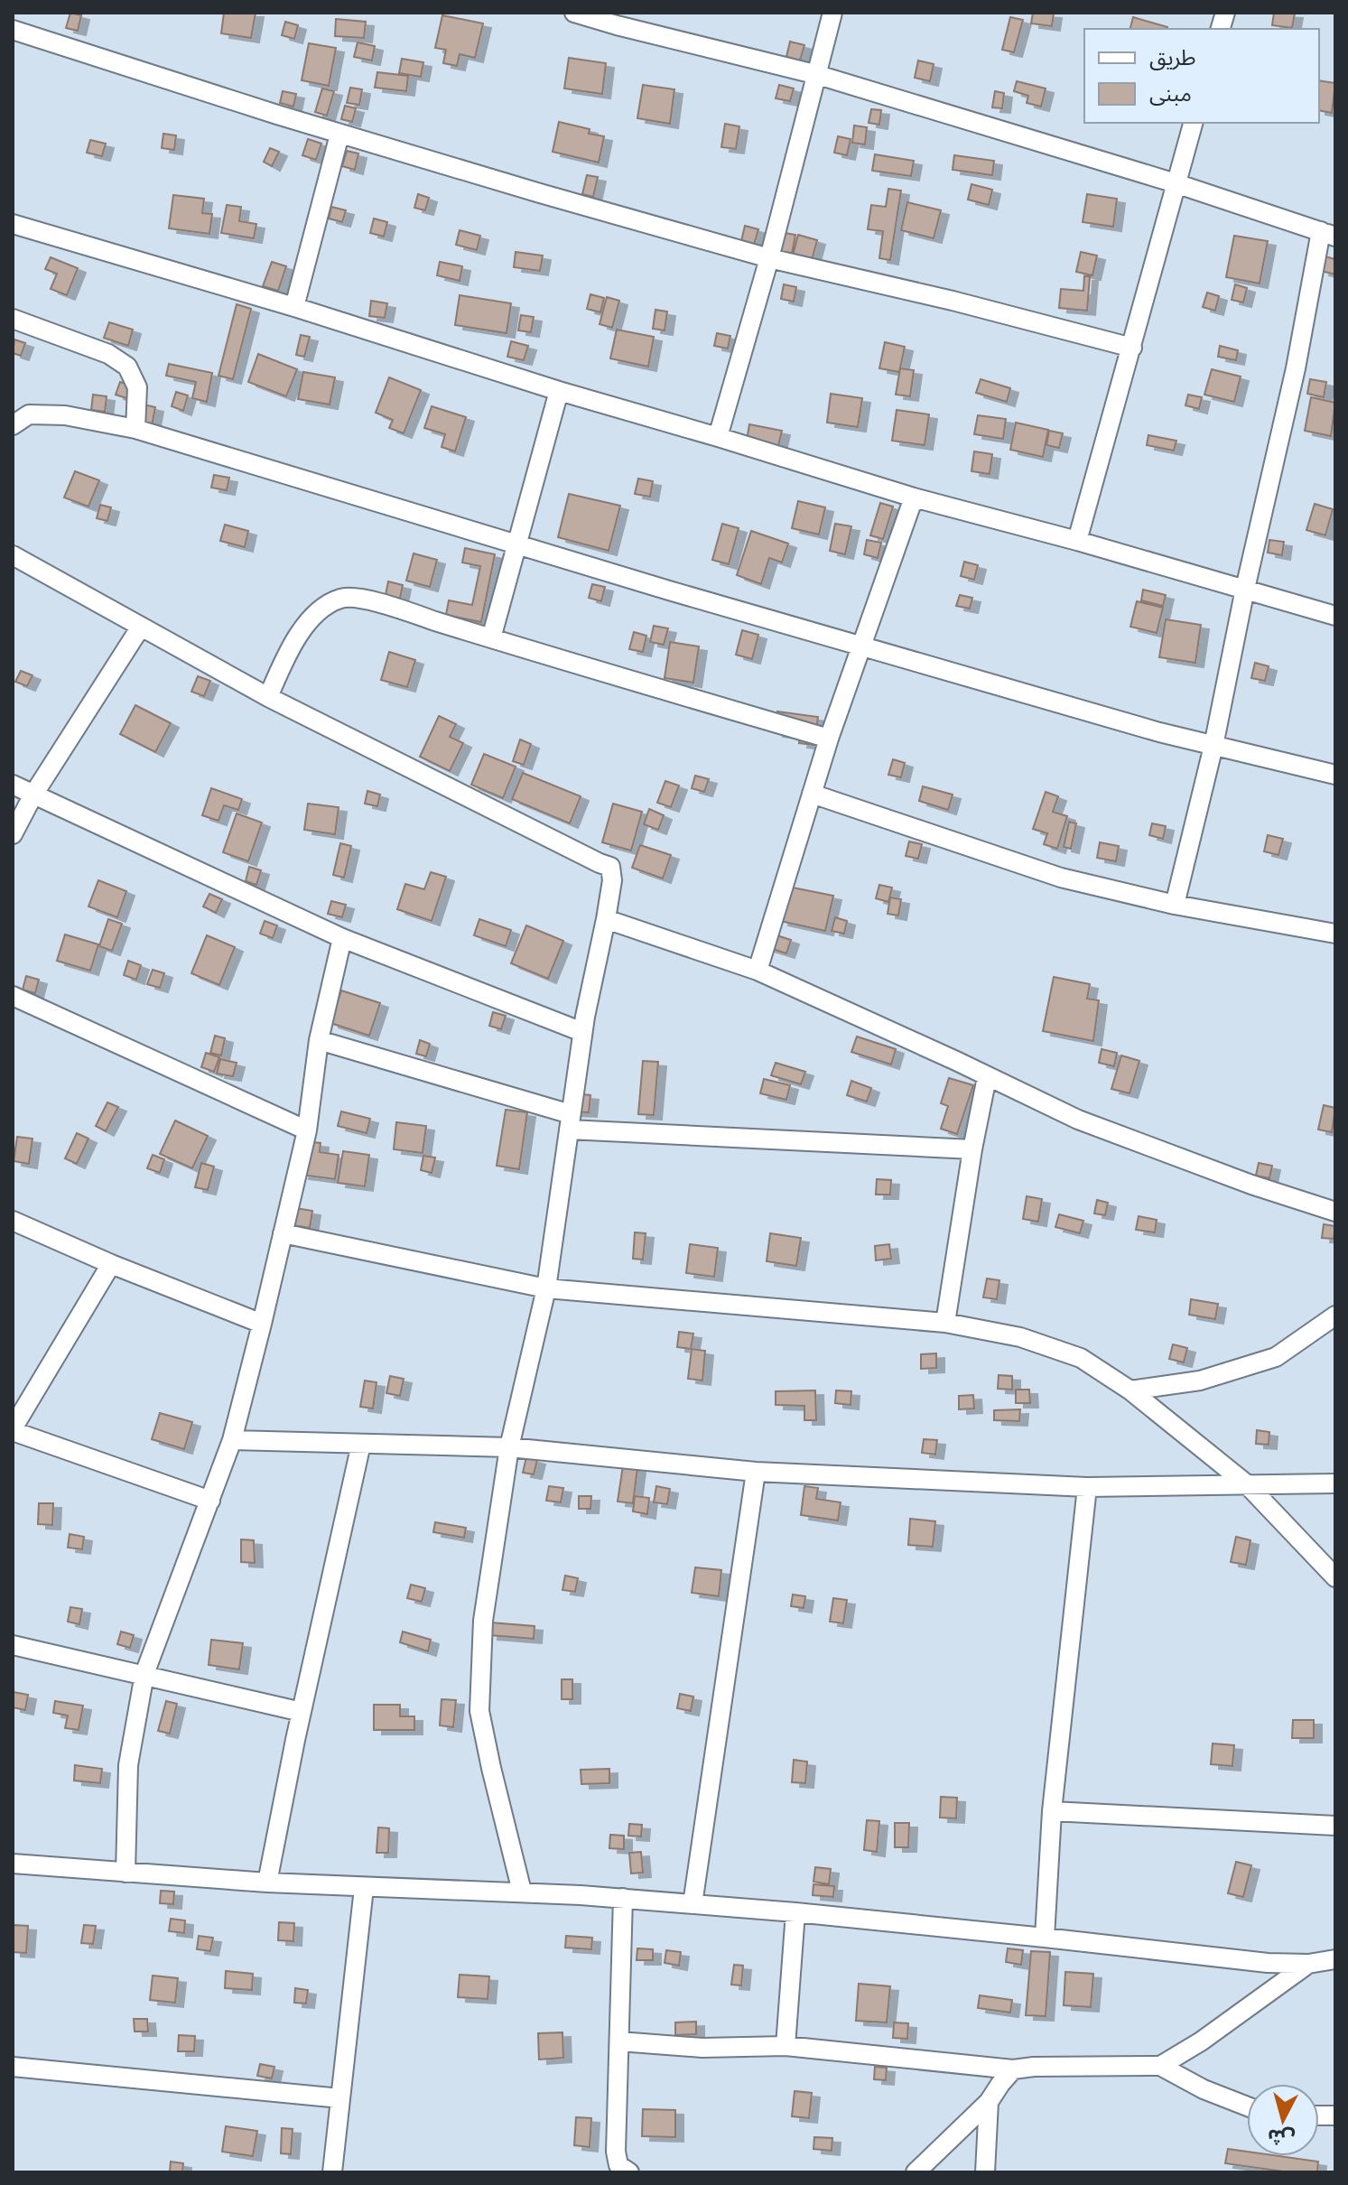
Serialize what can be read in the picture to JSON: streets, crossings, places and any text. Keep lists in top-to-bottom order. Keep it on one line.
{"legend":["طريق","مبنى"],"north":"bottom"}
